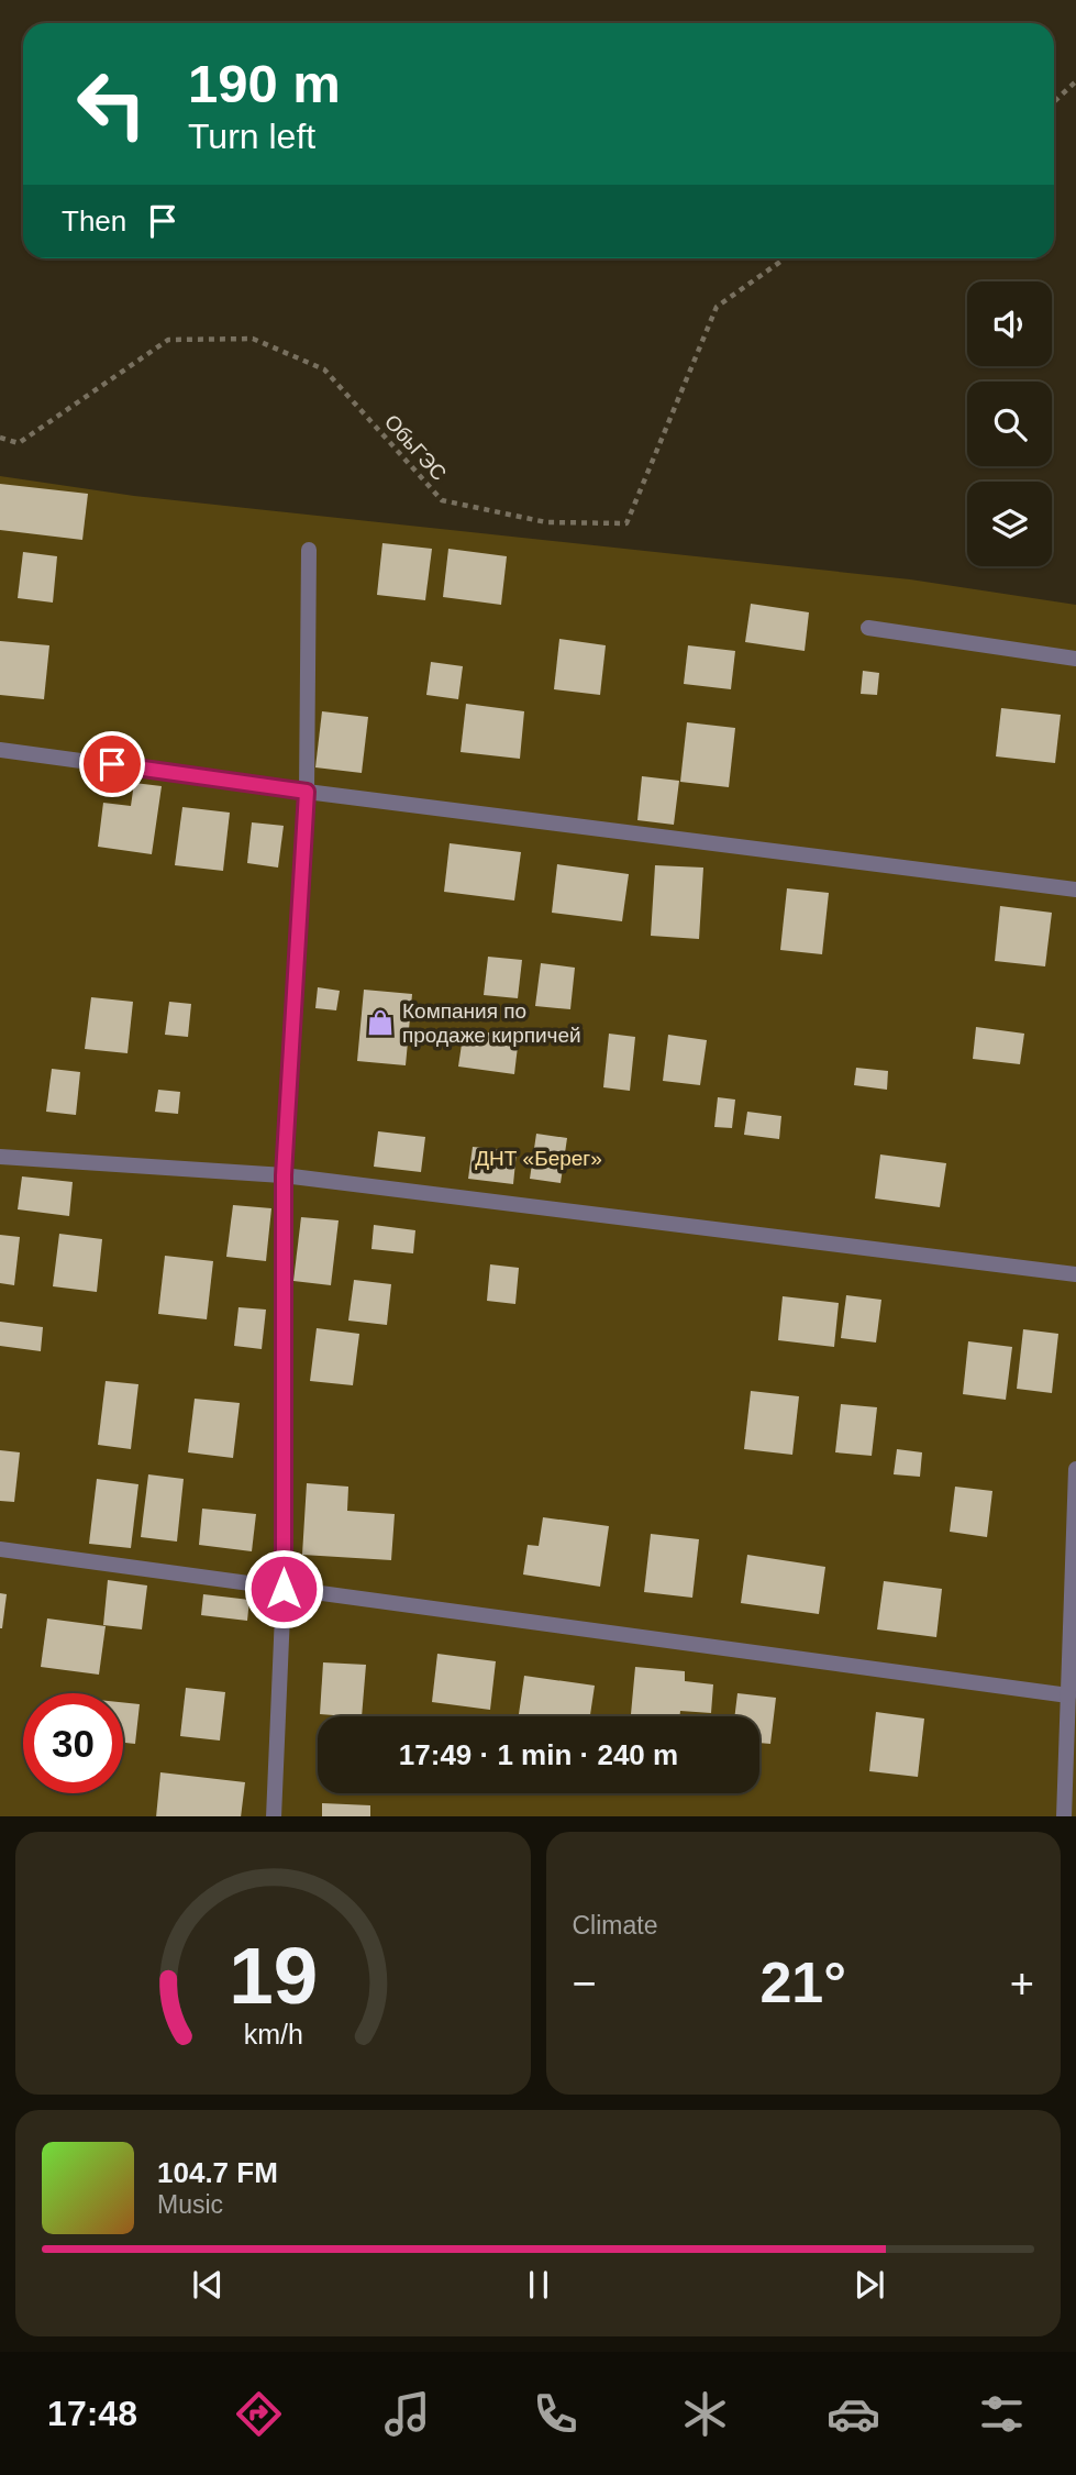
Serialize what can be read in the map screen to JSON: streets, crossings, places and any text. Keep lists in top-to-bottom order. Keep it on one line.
{"streets":{"path":["ОбьГЭС"]},"parks":["ДНТ «Берег»"],"places":{"shop":["Компания по продаже кирпичей"]},"page":{"turn":["190 m","Turn left"],"then":"Then","limit":"30","trip":"17:49 · 1 min · 240 m","tile":"Climate","heat":["−","21°","+"],"song":["104.7 FM","Music"],"tabs":"17:48","gauge":["19","km/h"]}}
